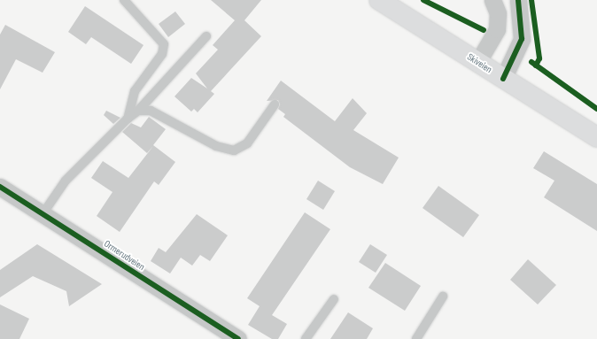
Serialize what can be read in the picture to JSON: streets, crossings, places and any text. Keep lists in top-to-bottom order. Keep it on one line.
{"streets":{"main road":["Skiveien"],"street":["Ormerudveien"]}}
